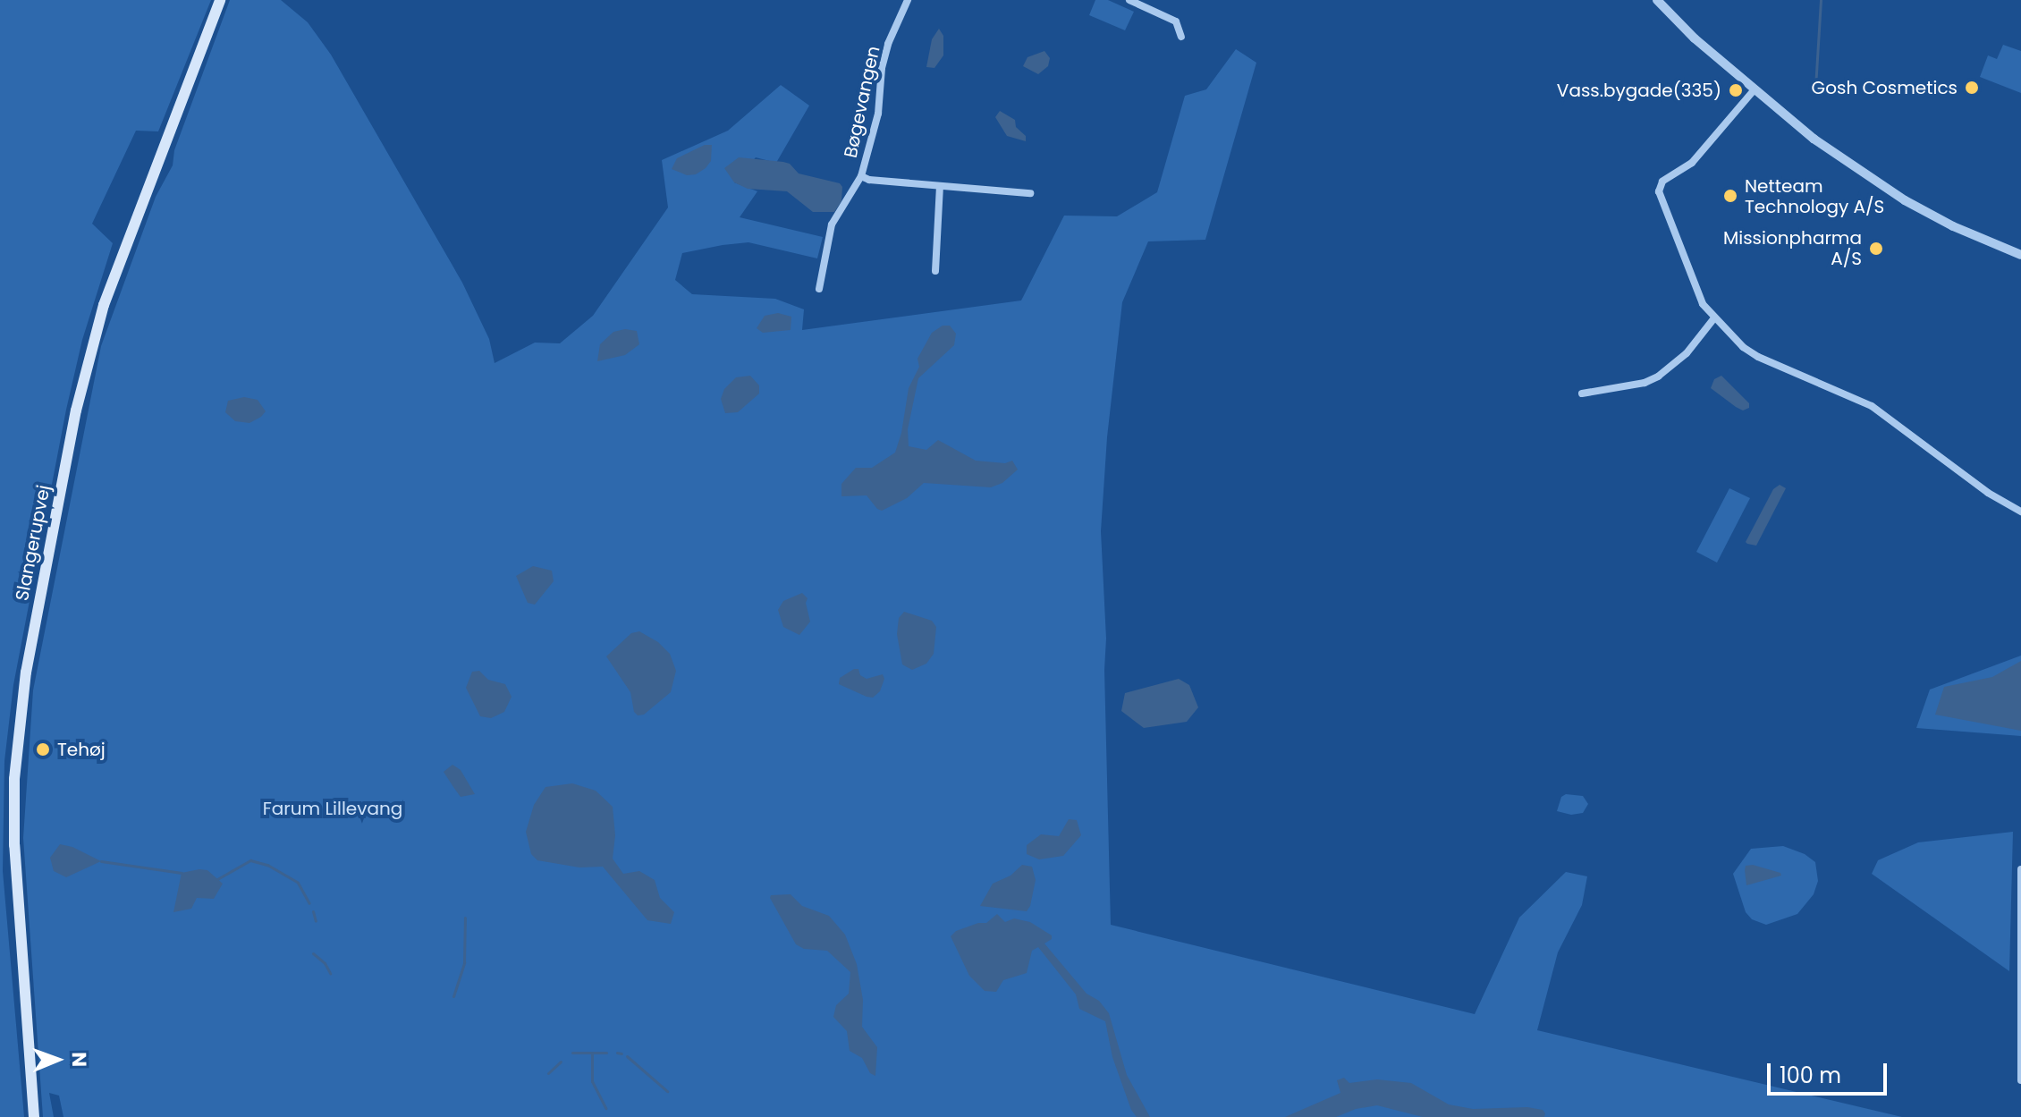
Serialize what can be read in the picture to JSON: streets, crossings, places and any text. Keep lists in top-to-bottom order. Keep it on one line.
{"streets":{"main road":["Slangerupvej"],"street":["Bøgevangen"]},"parks":["Farum Lillevang"],"places":["Gosh Cosmetics","Vass.bygade(335)","Netteam Technology A/S","Missionpharma A/S","Tehøj"],"scale_bar":"100 m","north":"right"}
